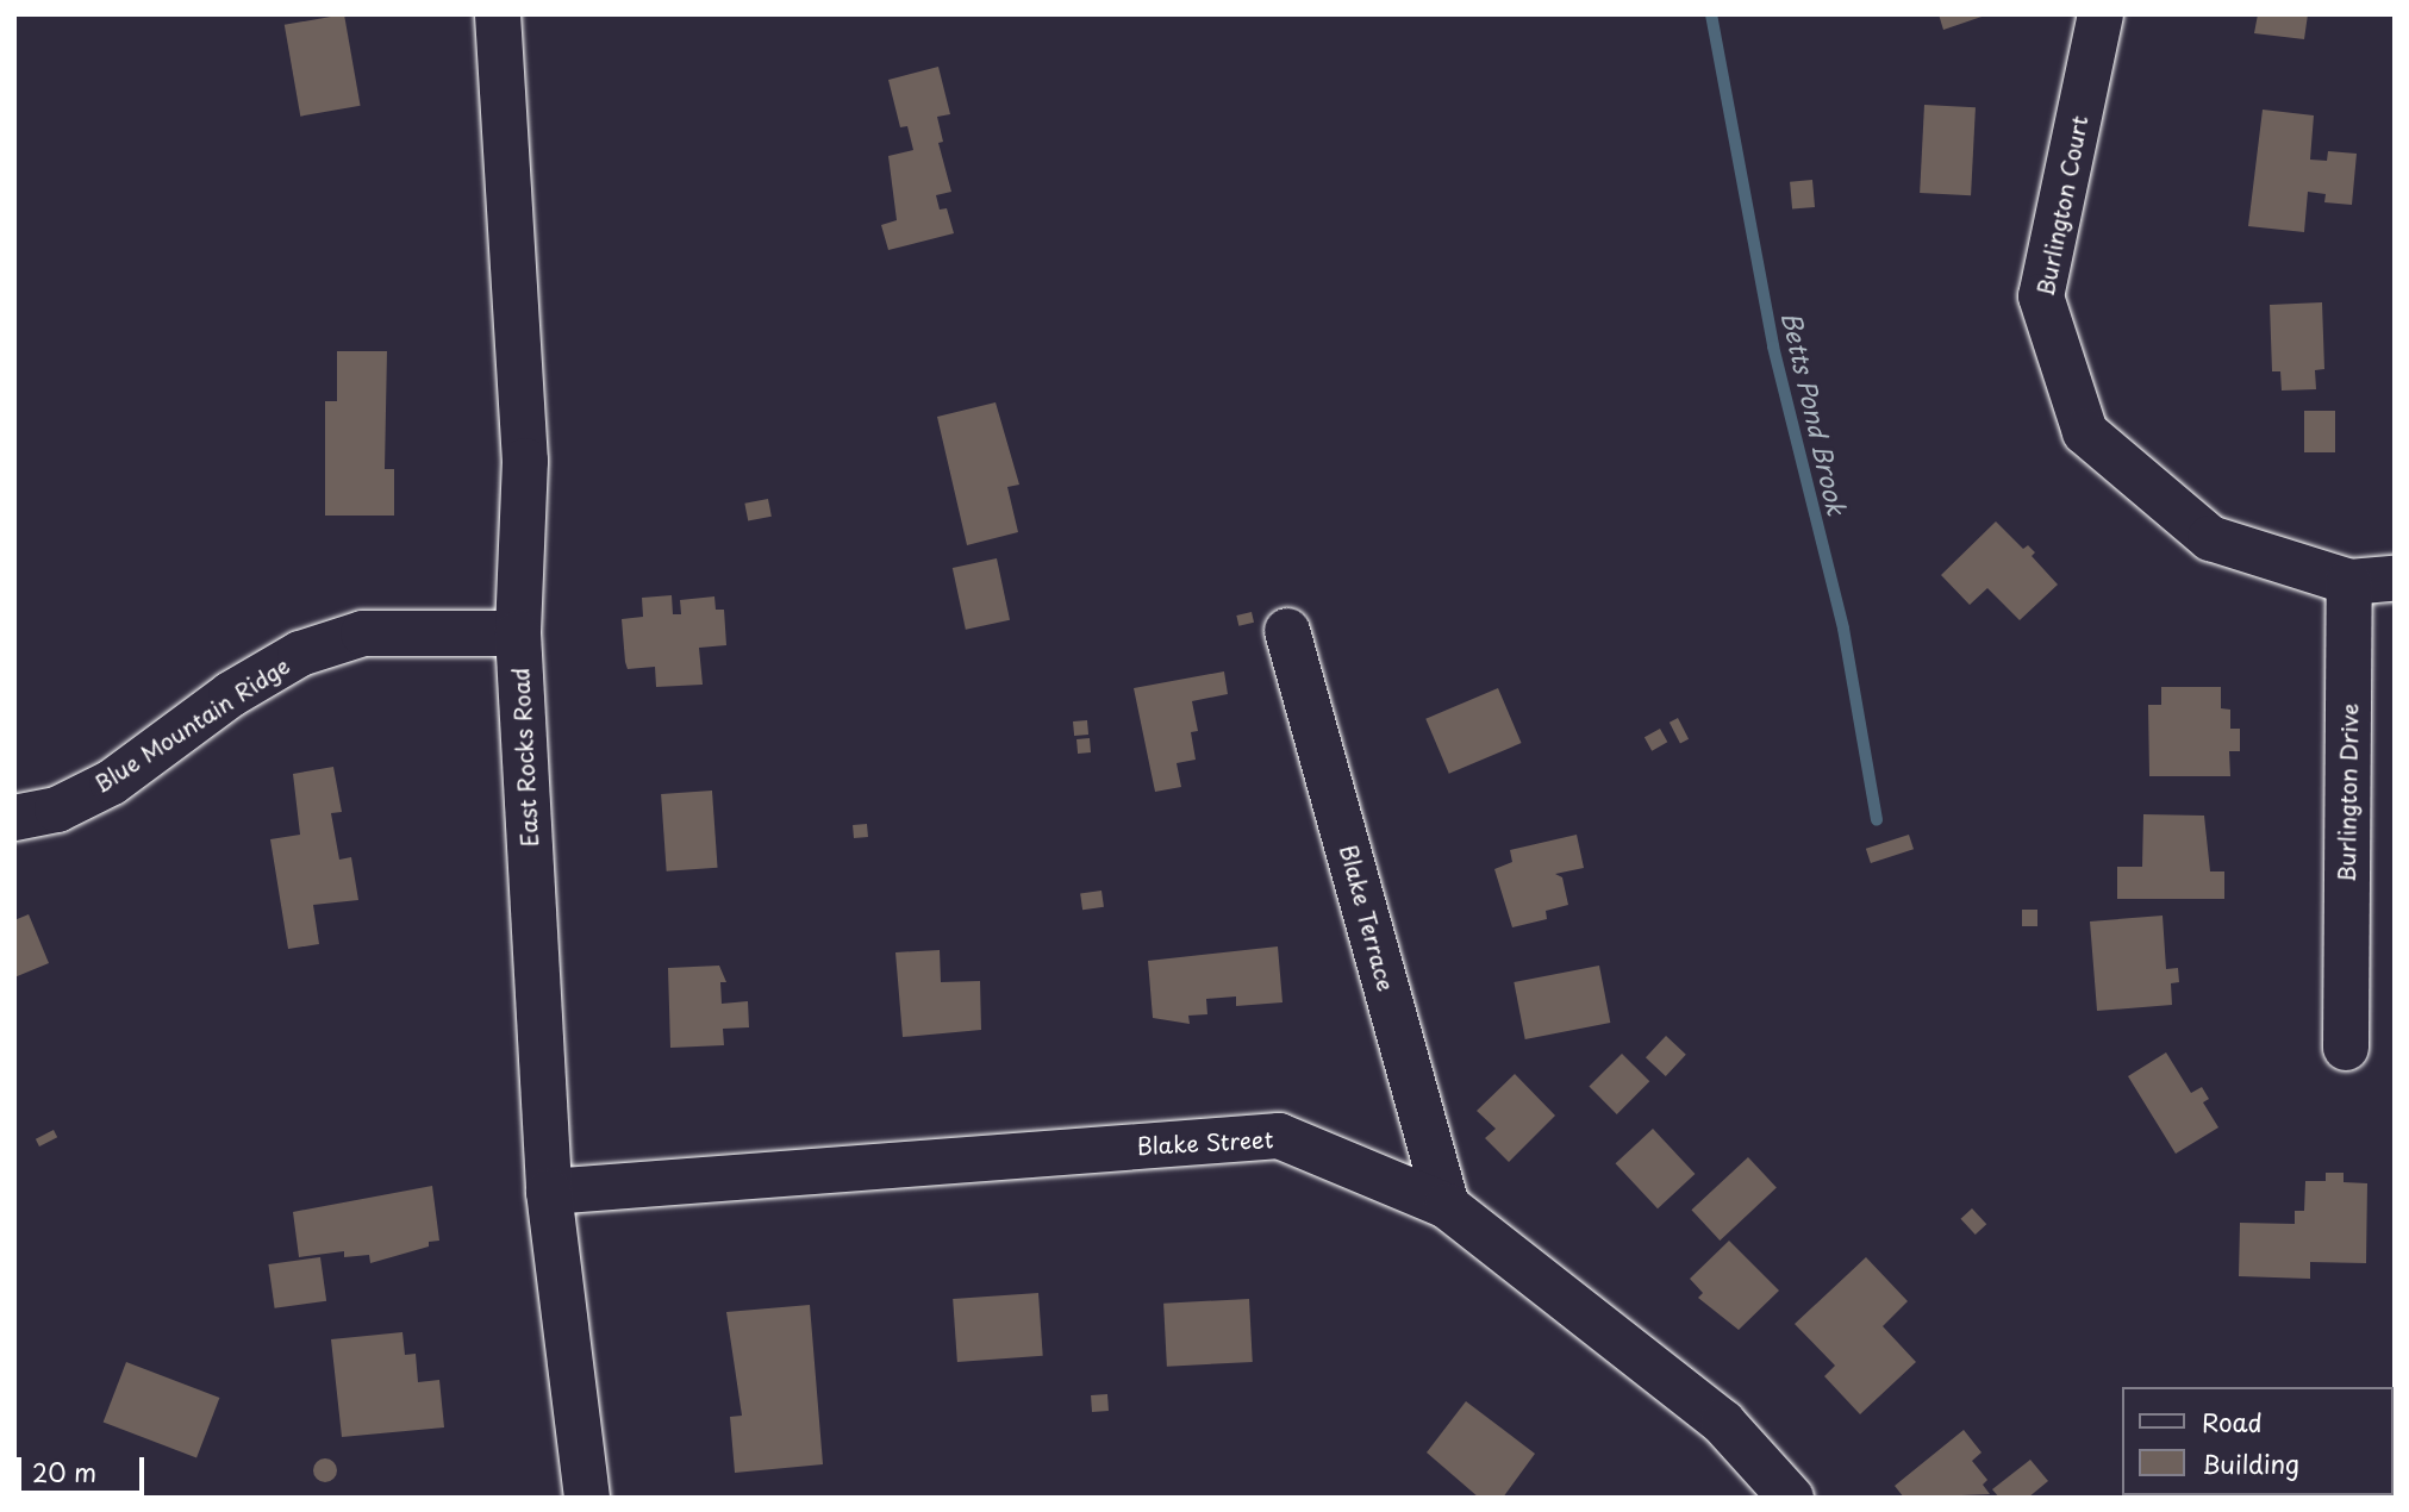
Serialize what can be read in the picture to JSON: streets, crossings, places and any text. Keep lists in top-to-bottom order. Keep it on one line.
{"streets":{"street":["Burlington Court","Blue Mountain Ridge","East Rocks Road","Burlington Drive","Blake Terrace","Blake Street"]},"crossings":[["Burlington Court","Burlington Drive"],["Blue Mountain Ridge","East Rocks Road"],["East Rocks Road","Blake Street"],["Blake Terrace","Blake Street"]],"water":["Betts Pond Brook"],"legend":["Road","Building"],"scale_bar":"20 m"}
